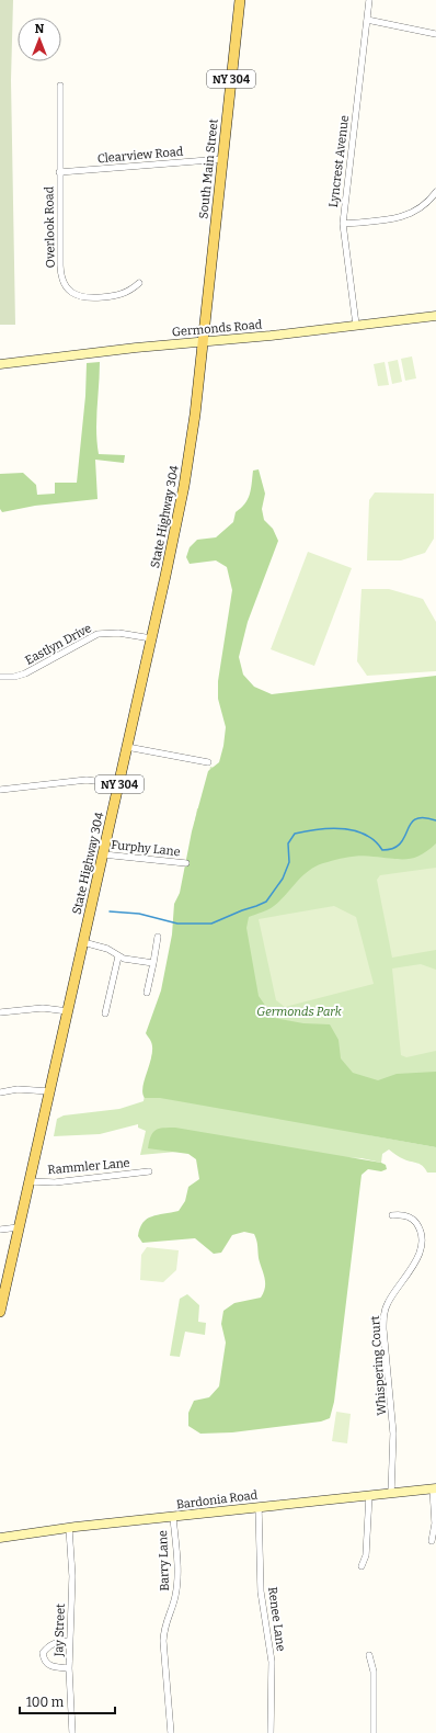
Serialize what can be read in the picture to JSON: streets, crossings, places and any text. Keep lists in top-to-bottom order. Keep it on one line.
{"streets":{"main road":["NY 304","South Main Street","State Highway 304"],"street":["Clearview Road","Lyncrest Avenue","Overlook Road","Germonds Road","Eastlyn Drive","Furphy Lane","Rammler Lane","Whispering Court","Bardonia Road","Barry Lane","Renee Lane","Jay Street"]},"crossings":[["Clearview Road","South Main Street"],["Clearview Road","Overlook Road"],["Lyncrest Avenue","Germonds Road"],["South Main Street","Germonds Road"],["South Main Street","State Highway 304"],["Germonds Road","State Highway 304"],["State Highway 304","Eastlyn Drive"],["State Highway 304","Furphy Lane"],["State Highway 304","Rammler Lane"],["Whispering Court","Bardonia Road"],["Bardonia Road","Barry Lane"],["Bardonia Road","Renee Lane"],["Bardonia Road","Jay Street"]],"parks":["Germonds Park"],"scale_bar":"100 m","north":"top"}
